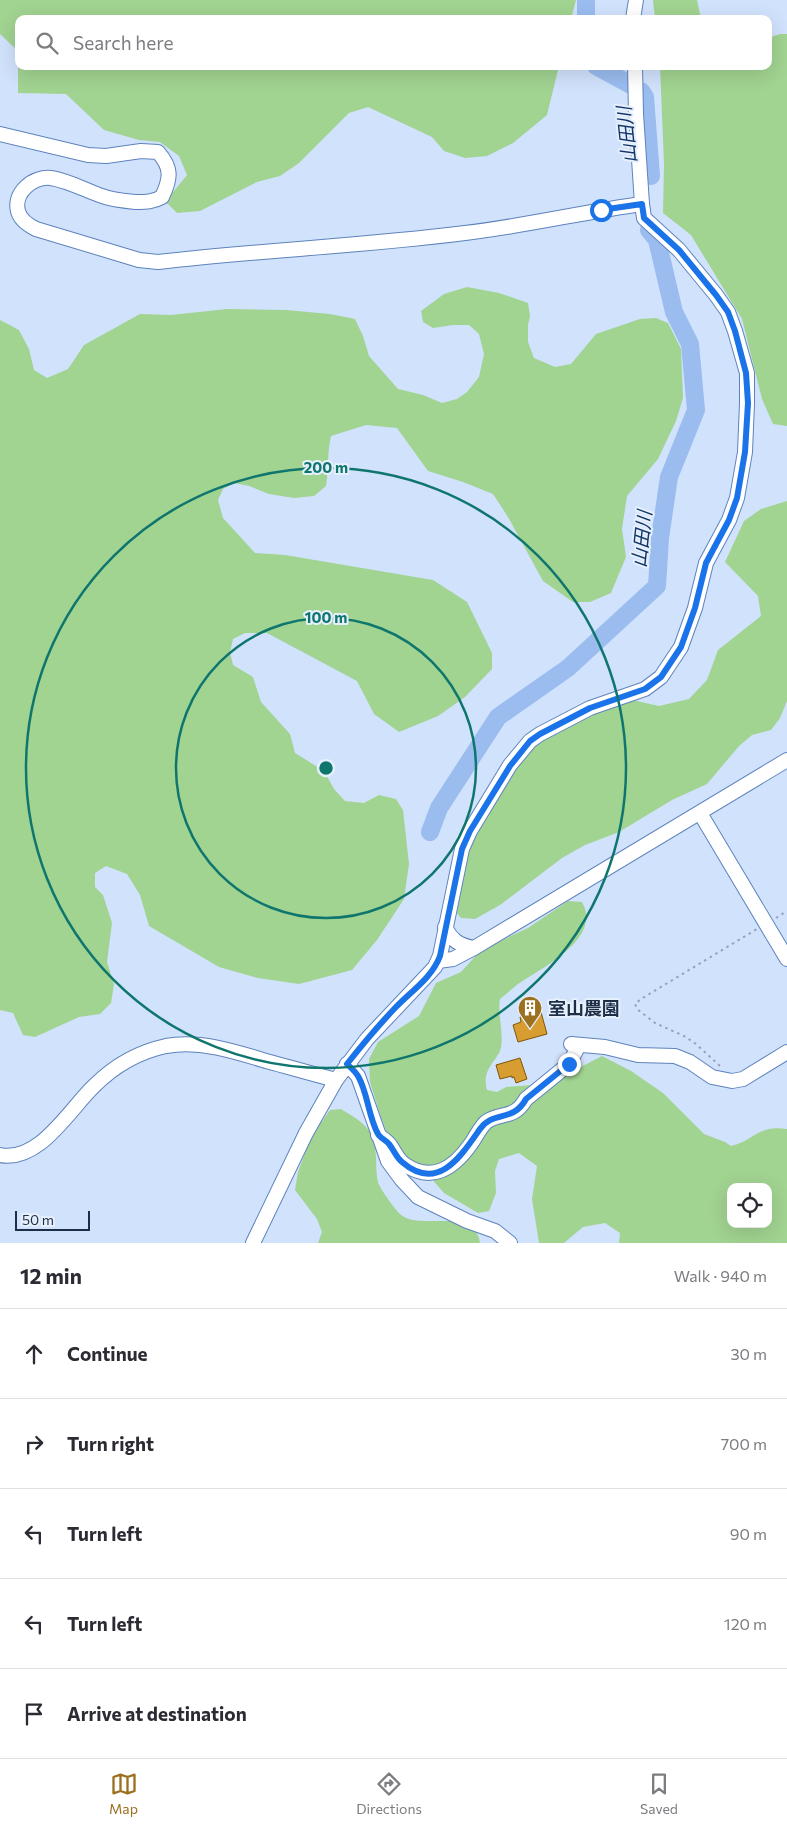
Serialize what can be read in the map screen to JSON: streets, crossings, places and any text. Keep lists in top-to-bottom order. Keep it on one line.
{"water":["山田川"],"places":{"building":["室山農園"]},"scale_bar":"50 m","page":{"search":"Search here","scale":"50 m","heading":["12 min","Walk · 940 m"],"list":[["Continue","30 m"],["Turn right","700 m"],["Turn left","90 m"],["Turn left","120 m"],"Arrive at destination"],"nav":["Map","Directions","Saved"]},"rings":["200 m","100 m"]}
